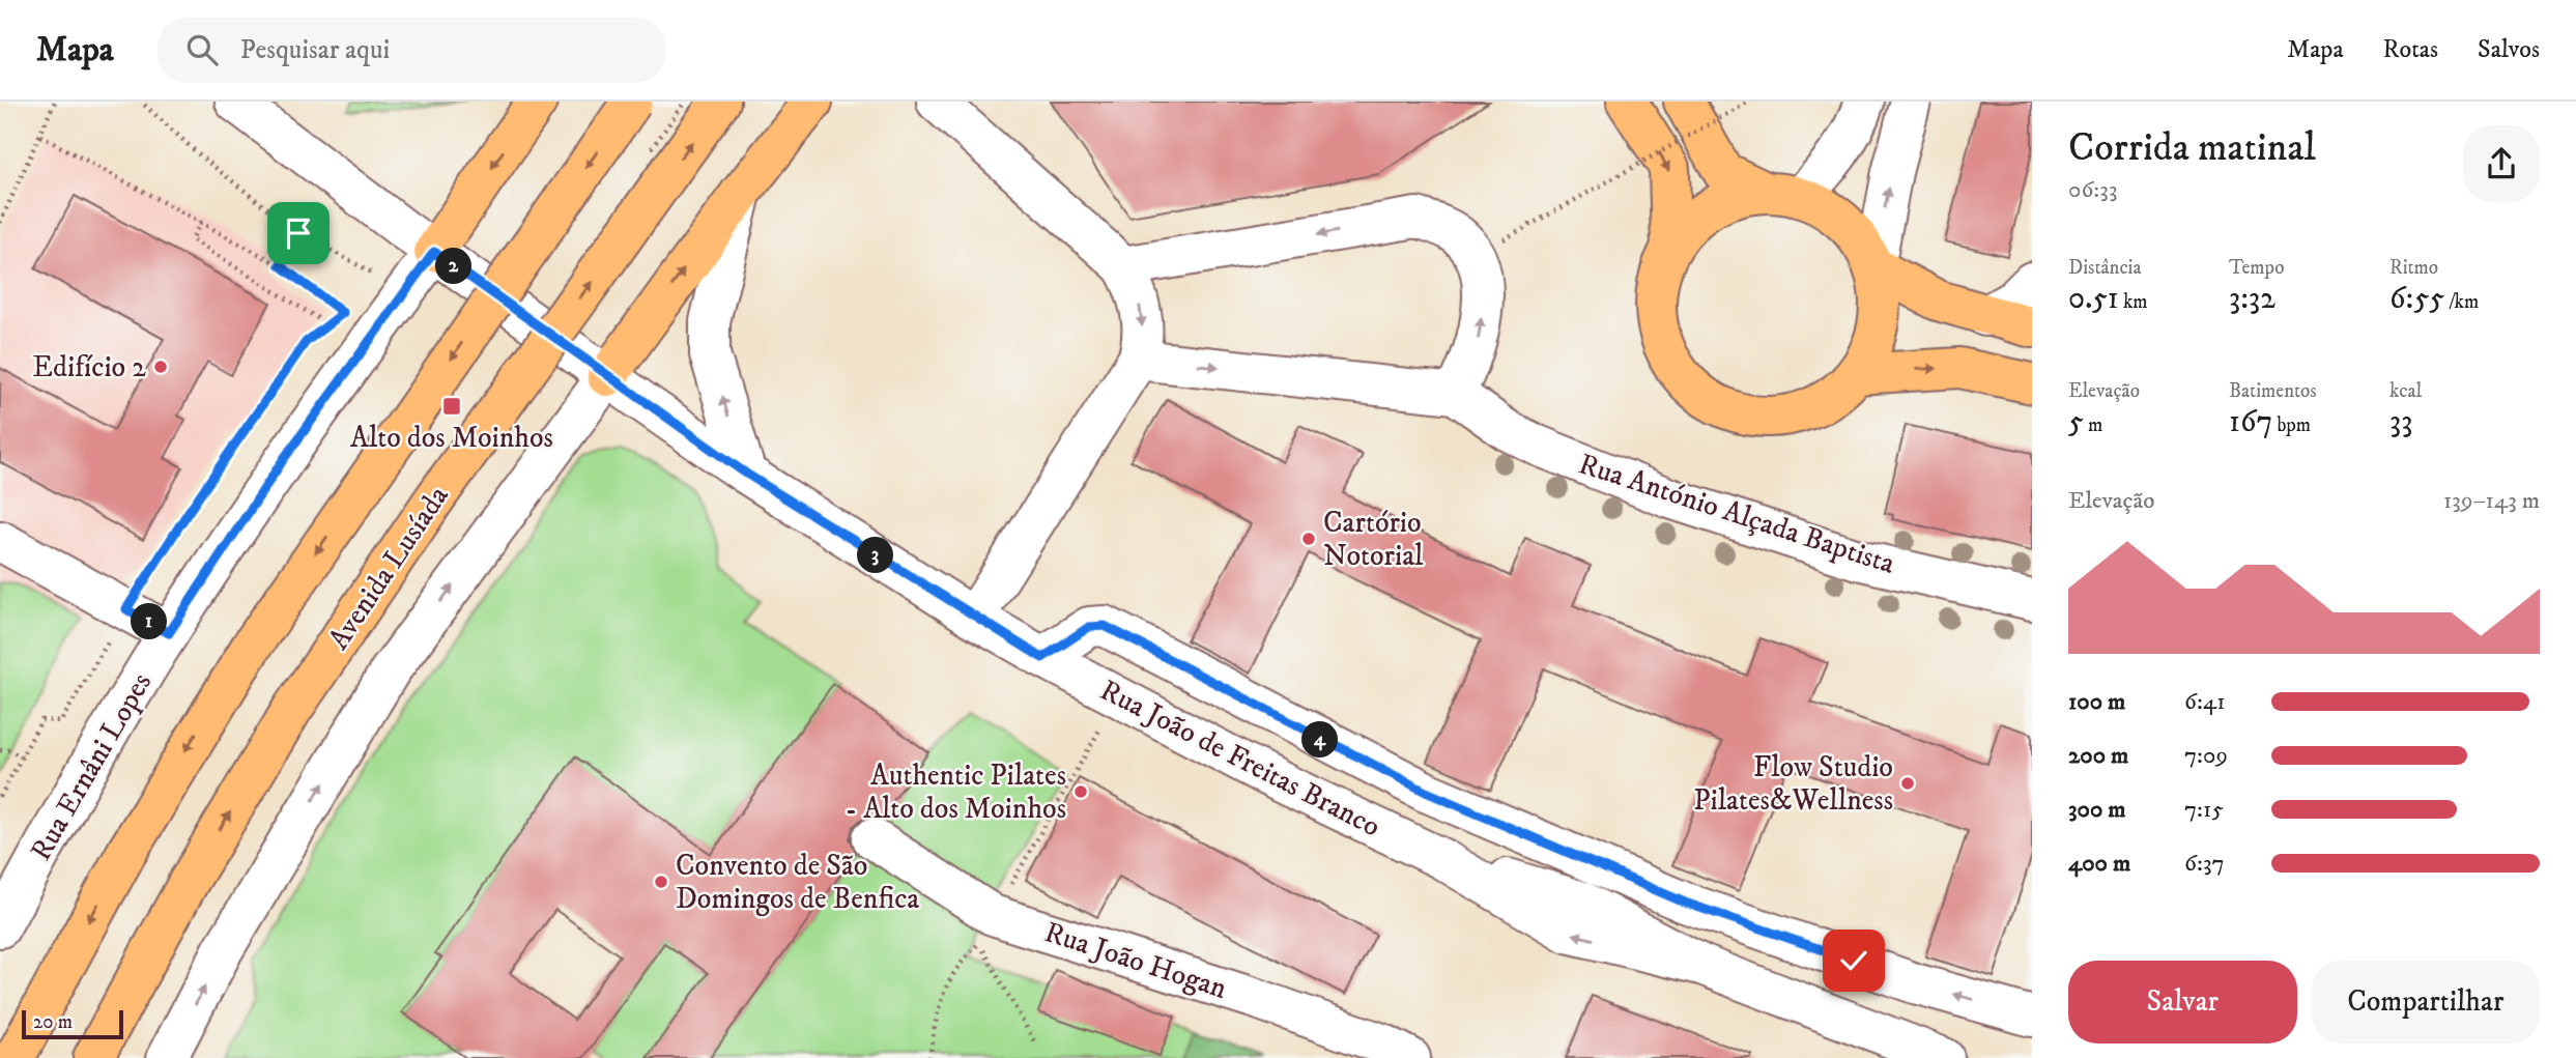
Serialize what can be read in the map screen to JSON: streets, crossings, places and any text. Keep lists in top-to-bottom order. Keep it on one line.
{"streets":{"main road":["Avenida Lusíada"],"street":["Rua António Alçada Baptista","Rua João de Freitas Branco","Rua Ernâni Lopes","Rua João Hogan"]},"crossings":[["Avenida Lusíada","Rua João de Freitas Branco"],["Rua João de Freitas Branco","Rua Ernâni Lopes"]],"places":{"other":["Edifício 2","Cartório Notorial","Flow Studio Pilates&Wellness","Authentic Pilates - Alto dos Moinhos","Convento de São Domingos de Benfica"],"transit":["Alto dos Moinhos"]},"scale_bar":"20 m","page":{"header":"Mapa","search":"Pesquisar aqui","nav":["Mapa","Rotas","Salvos"],"heading":["Corrida matinal","06:33"],"stats":[["Distância","0.51 km"],["Tempo","3:32"],["Ritmo","6:55 /km"],["Elevação","5 m"],["Batimentos","167 bpm"],["kcal","33"]],"pins":["2","3","1","4"],"chart":["Elevação","139–143 m"],"list":[{"name":"100 m","note":"6:41"},{"name":"200 m","note":"7:09"},{"name":"300 m","note":"7:15"},{"name":"400 m","note":"6:37"}],"buttons":["Salvar","Compartilhar"],"scale":"20 m"}}
